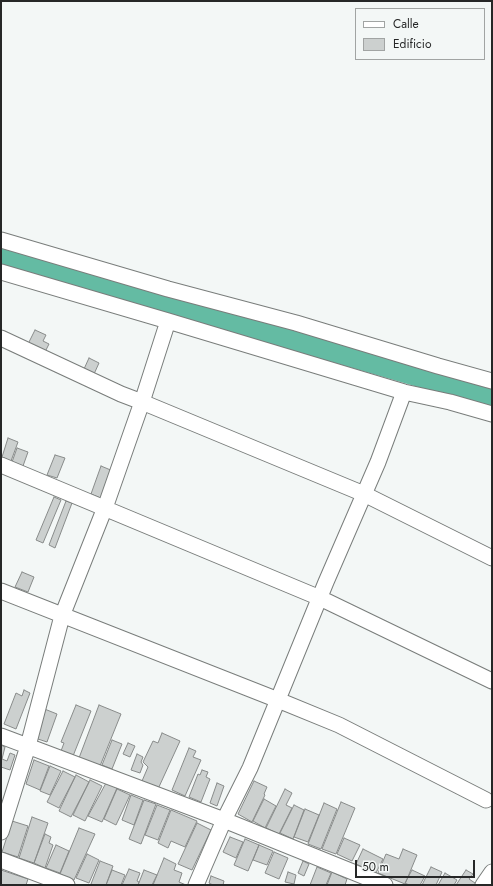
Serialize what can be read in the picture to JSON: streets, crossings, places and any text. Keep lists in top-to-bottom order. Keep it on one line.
{"legend":["Calle","Edificio"],"scale_bar":"50 m"}
